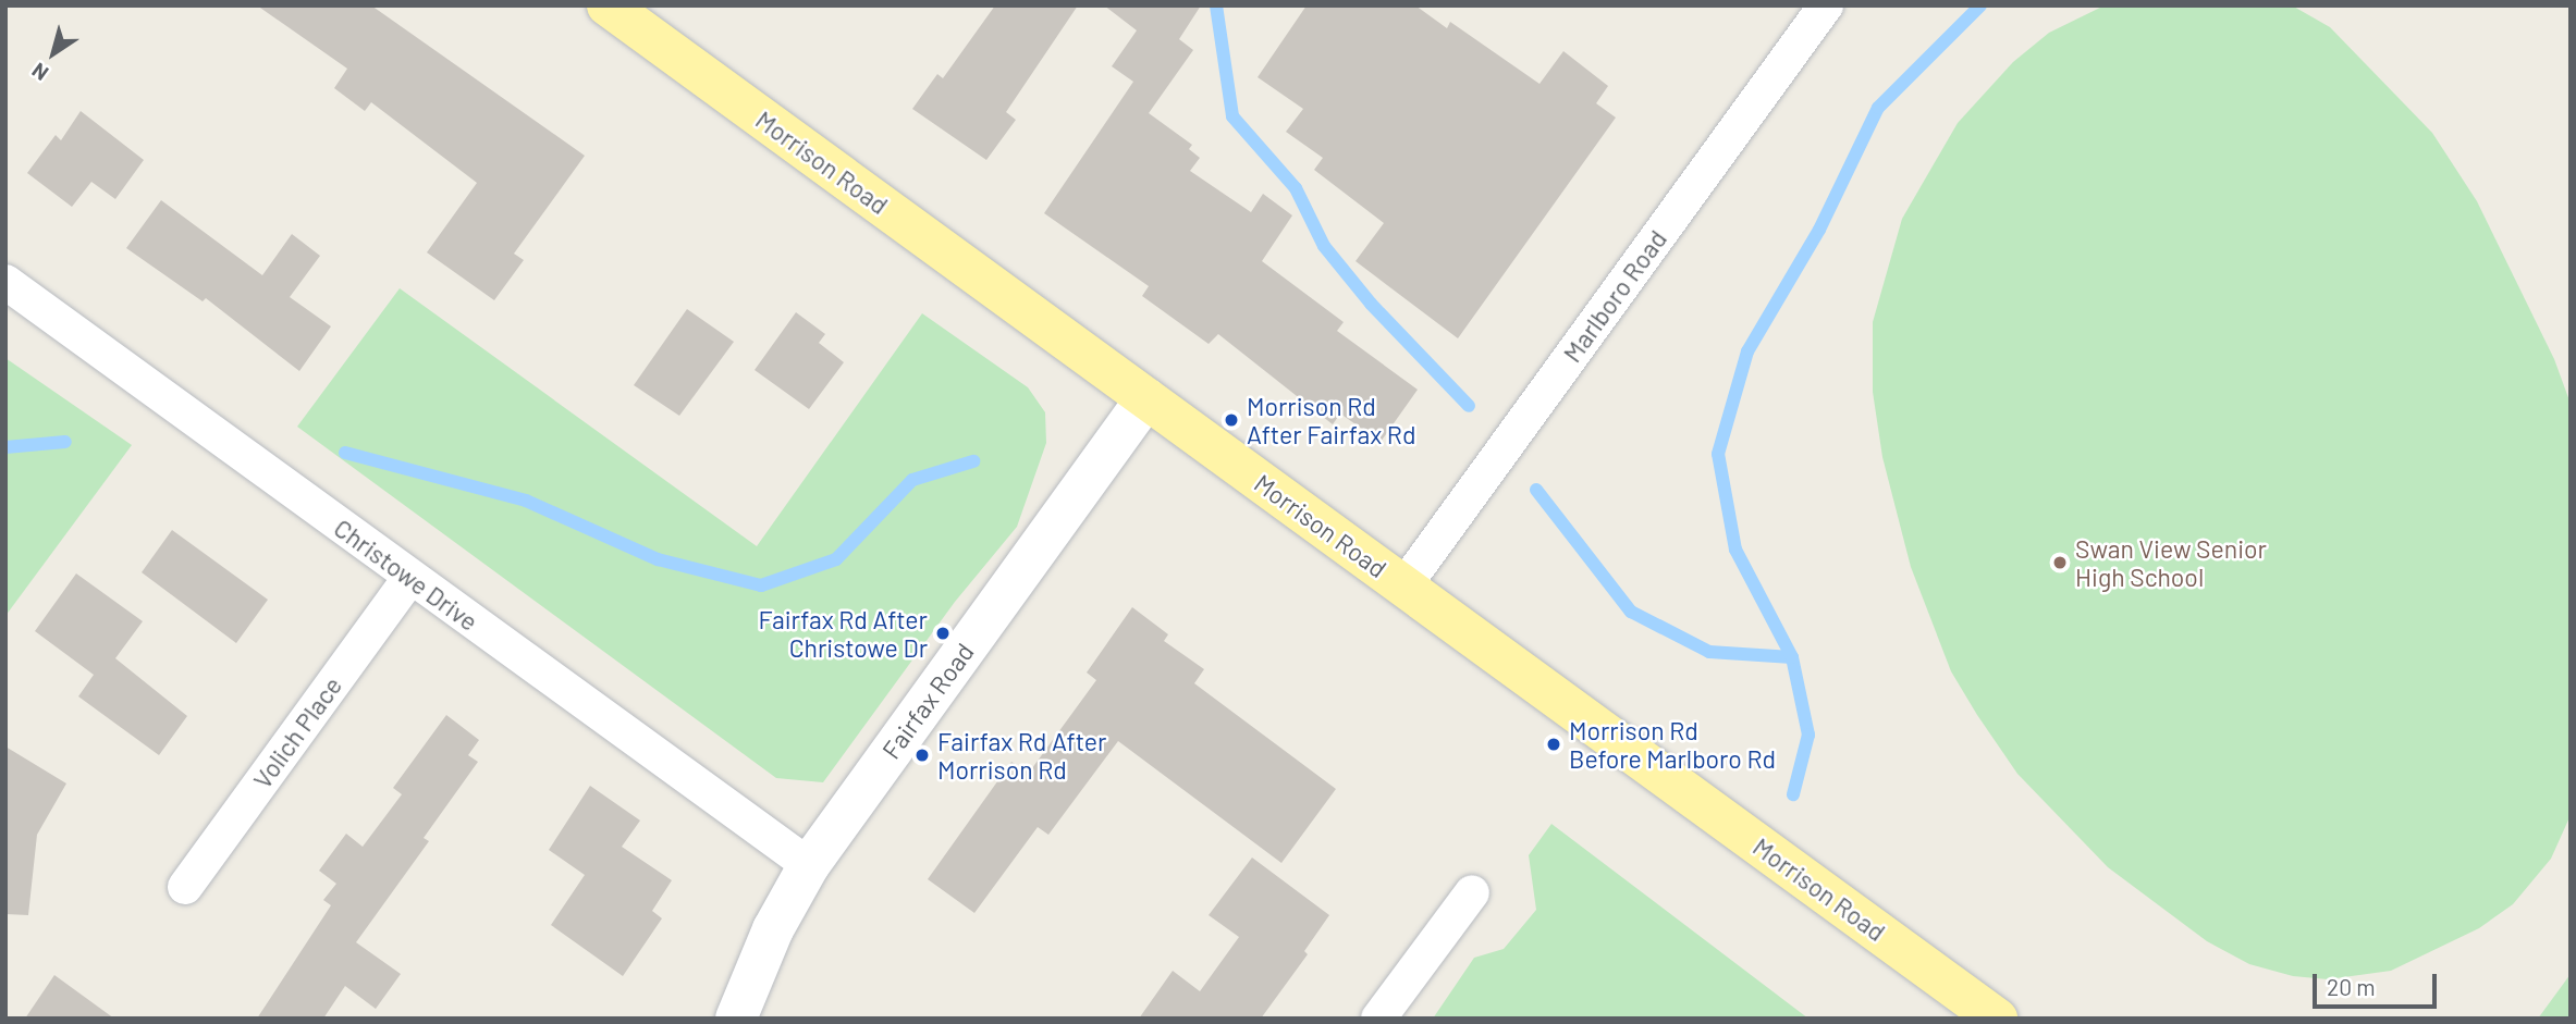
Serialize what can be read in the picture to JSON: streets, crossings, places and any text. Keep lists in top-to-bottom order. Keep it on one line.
{"streets":{"main road":["Morrison Road"],"street":["Marlboro Road","Christowe Drive","Fairfax Road","Volich Place"]},"crossings":[["Morrison Road","Marlboro Road"],["Morrison Road","Fairfax Road"],["Christowe Drive","Fairfax Road"],["Christowe Drive","Volich Place"]],"places":["Morrison Rd After Fairfax Rd","Swan View Senior High School","Fairfax Rd After Christowe Dr","Morrison Rd Before Marlboro Rd","Fairfax Rd After Morrison Rd"],"scale_bar":"20 m","north":"bottom left"}
